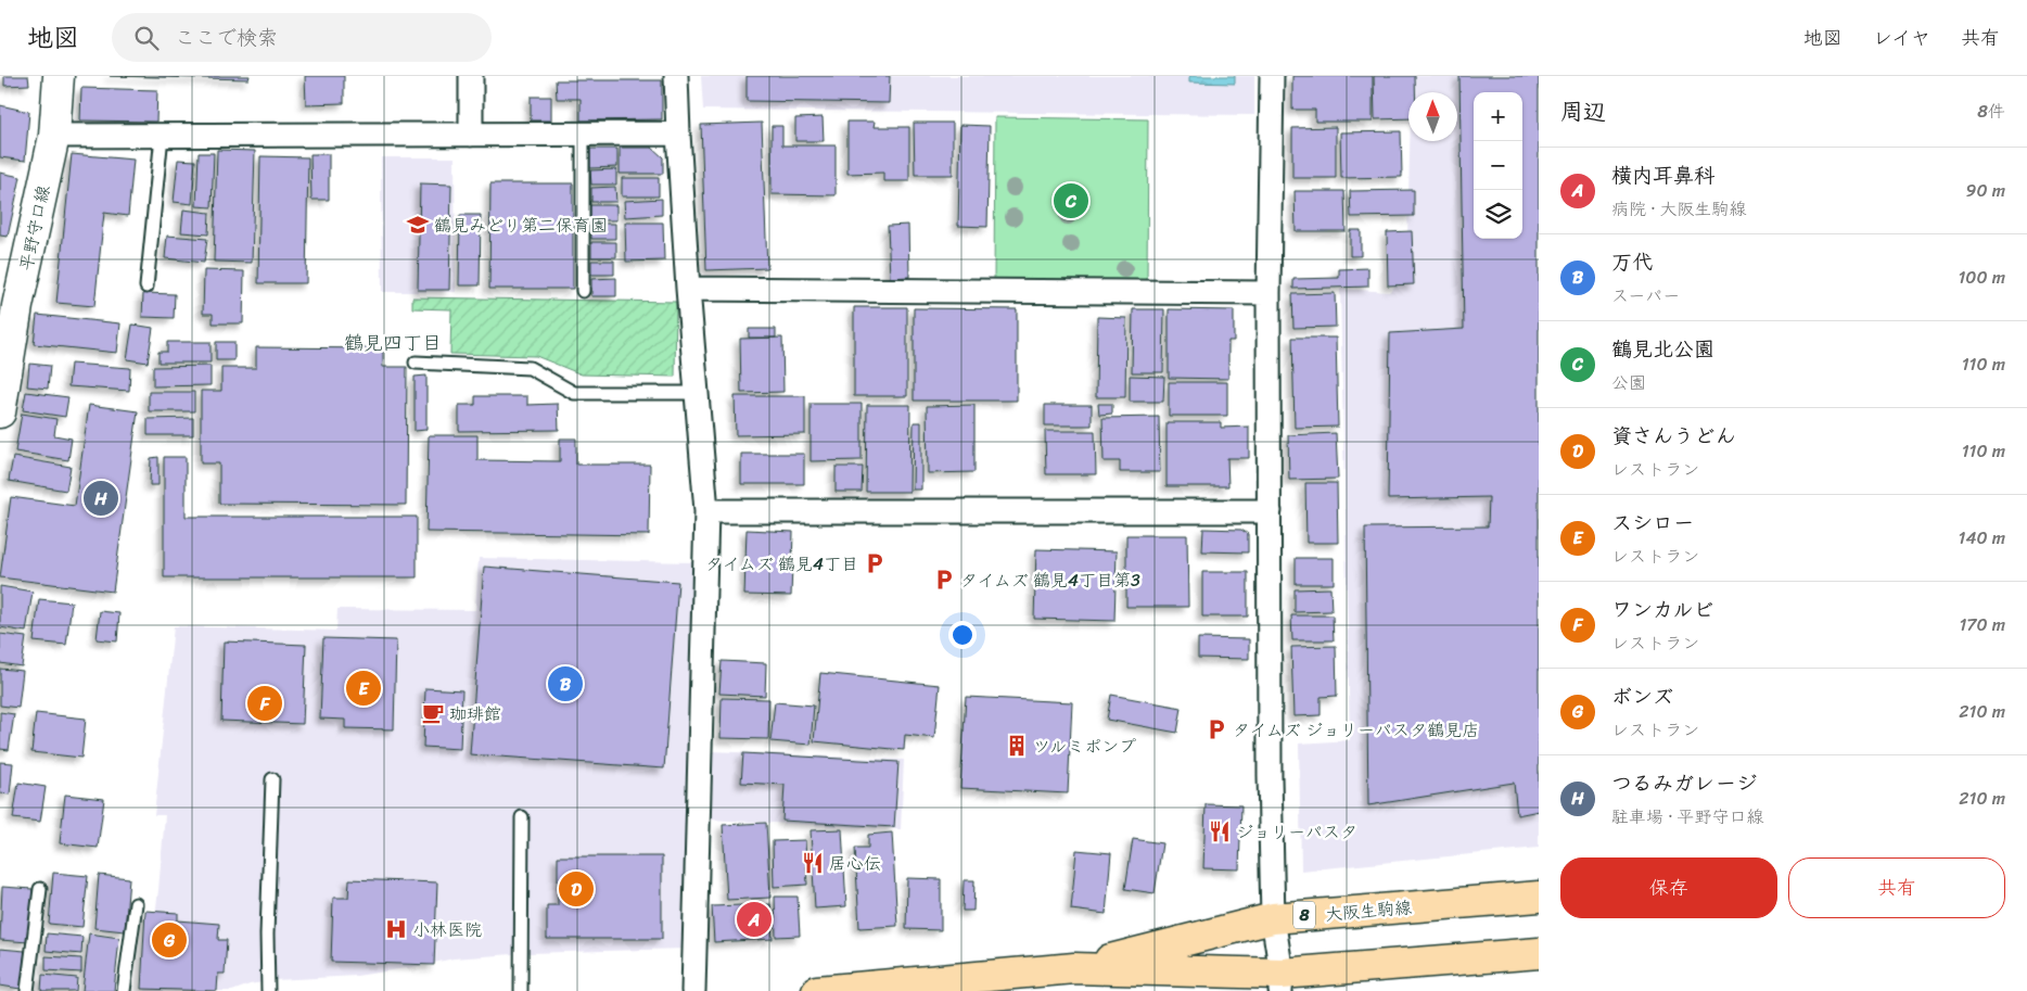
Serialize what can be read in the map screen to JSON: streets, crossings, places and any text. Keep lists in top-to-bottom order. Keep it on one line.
{"streets":{"main road":["平野守口線","大阪生駒線","8"]},"districts":["鶴見四丁目"],"places":{"school or university":["鶴見みどり第二保育園"],"parking":["タイムズ 鶴見4丁目","タイムズ 鶴見4丁目第3","タイムズ ジョリーパスタ鶴見店"],"cafe":["珈琲館"],"building":["ツルミポンプ"],"restaurant":["ジョリーパスタ","居心伝"],"hospital":["小林医院"]},"north":"top","page":{"header":"地図","search":"ここで検索","nav":["地図","レイヤ","共有"],"heading":["周辺","8件"],"map_buttons":["+","−"],"list":[{"mark":"A","name":"横内耳鼻科","note":"病院 · 大阪生駒線","value":"90 m"},{"mark":"B","name":"万代","note":"スーパー","value":"100 m"},{"mark":"C","name":"鶴見北公園","note":"公園","value":"110 m"},{"mark":"D","name":"資さんうどん","note":"レストラン","value":"110 m"},{"mark":"E","name":"スシロー","note":"レストラン","value":"140 m"},{"mark":"F","name":"ワンカルビ","note":"レストラン","value":"170 m"},{"mark":"G","name":"ボンズ","note":"レストラン","value":"210 m"},{"mark":"H","name":"つるみガレージ","note":"駐車場 · 平野守口線","value":"210 m"}],"pins":["C","H","B","E","F","D","A","G"],"buttons":["保存","共有"]}}
